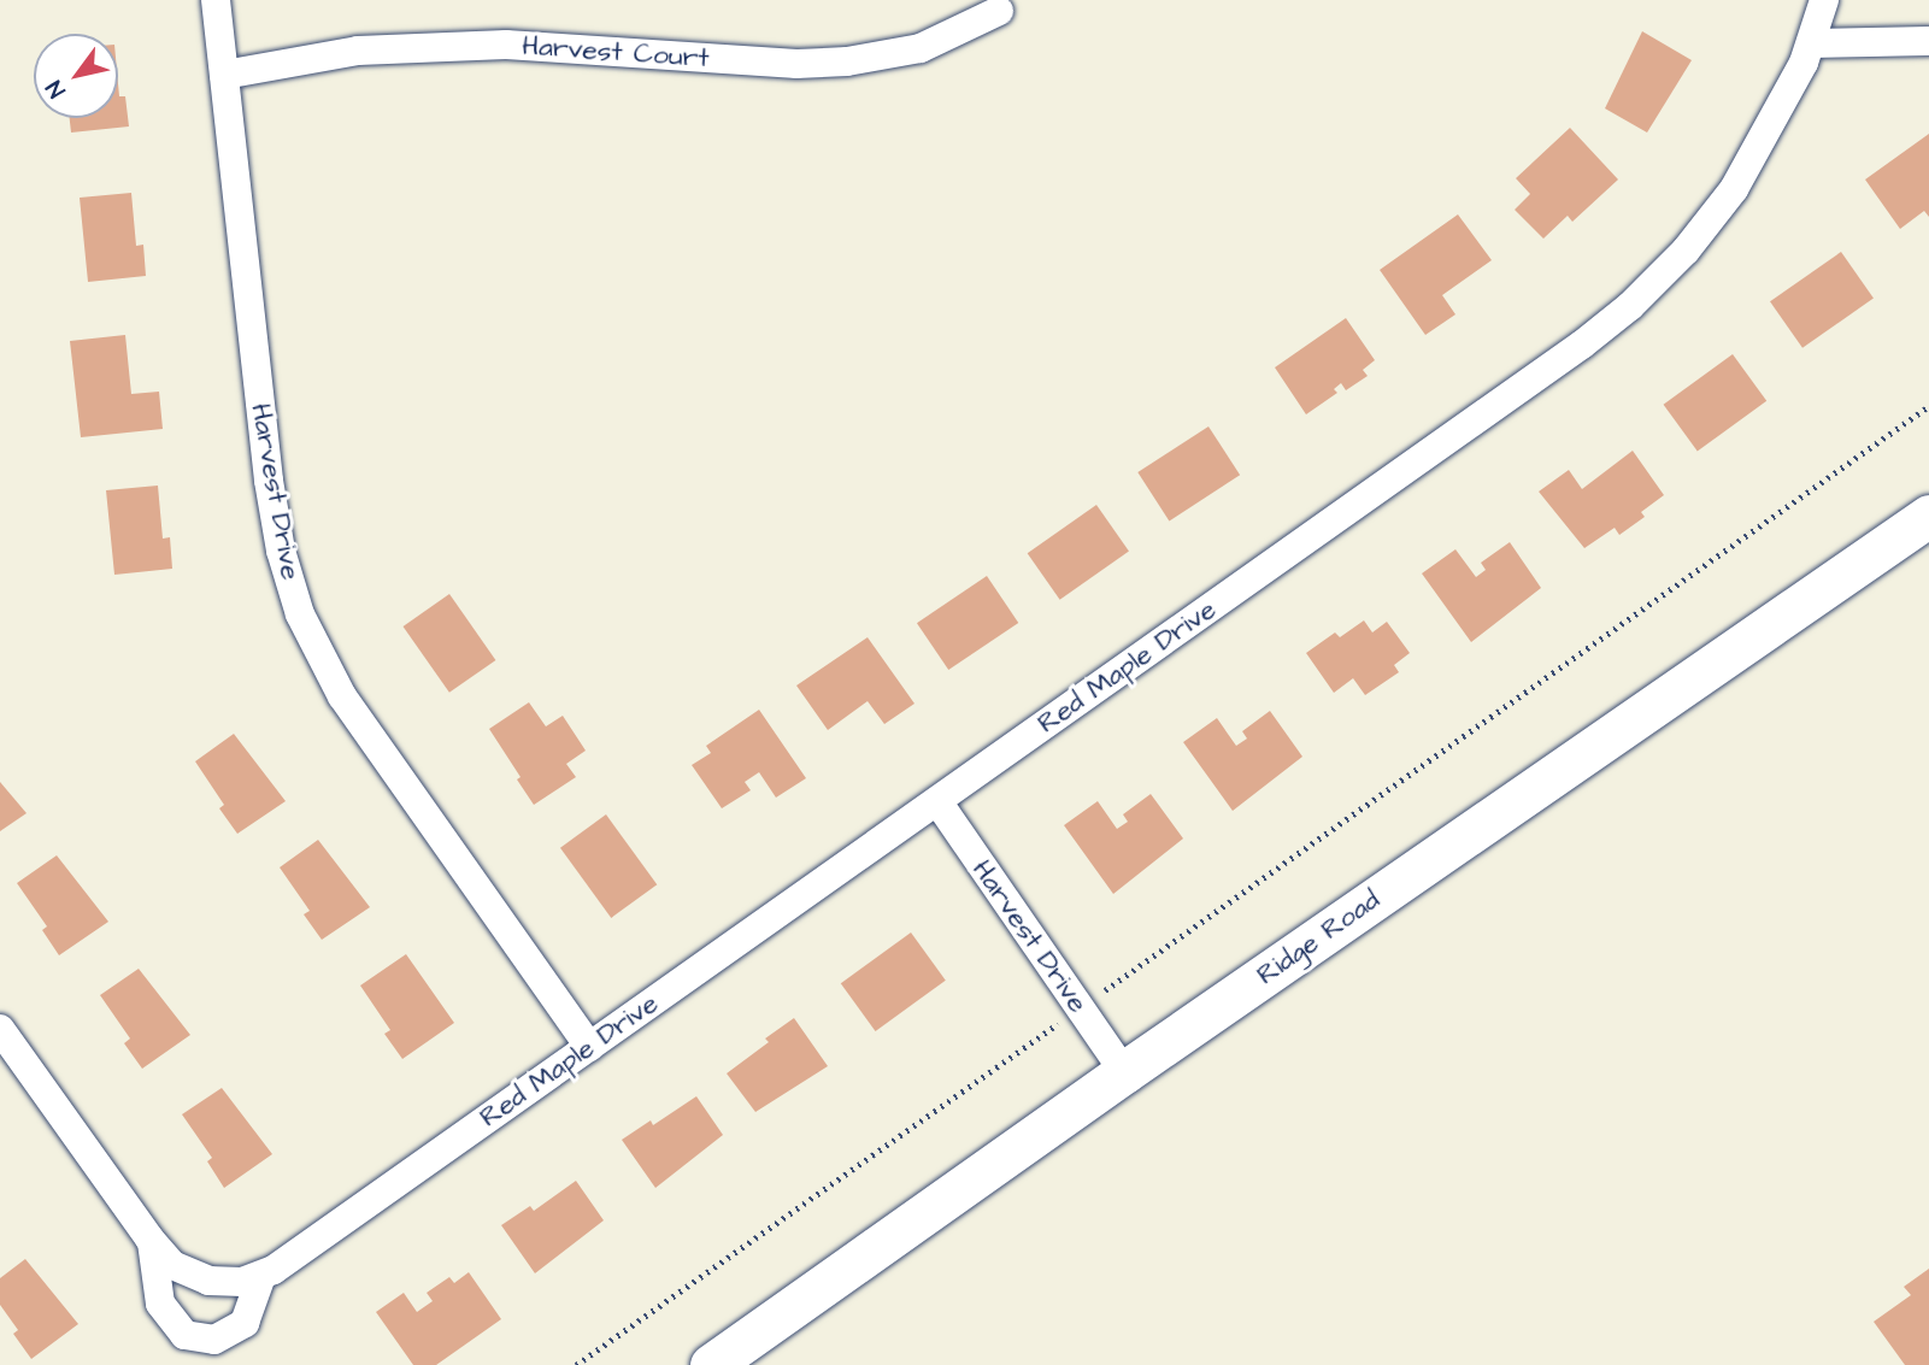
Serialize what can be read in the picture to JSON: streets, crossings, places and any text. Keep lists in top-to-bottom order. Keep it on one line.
{"streets":{"street":["Harvest Court","Harvest Drive","Red Maple Drive","Ridge Road"]},"crossings":[["Harvest Court","Harvest Drive"],["Harvest Drive","Red Maple Drive"],["Harvest Drive","Ridge Road"]],"north":"bottom left"}
